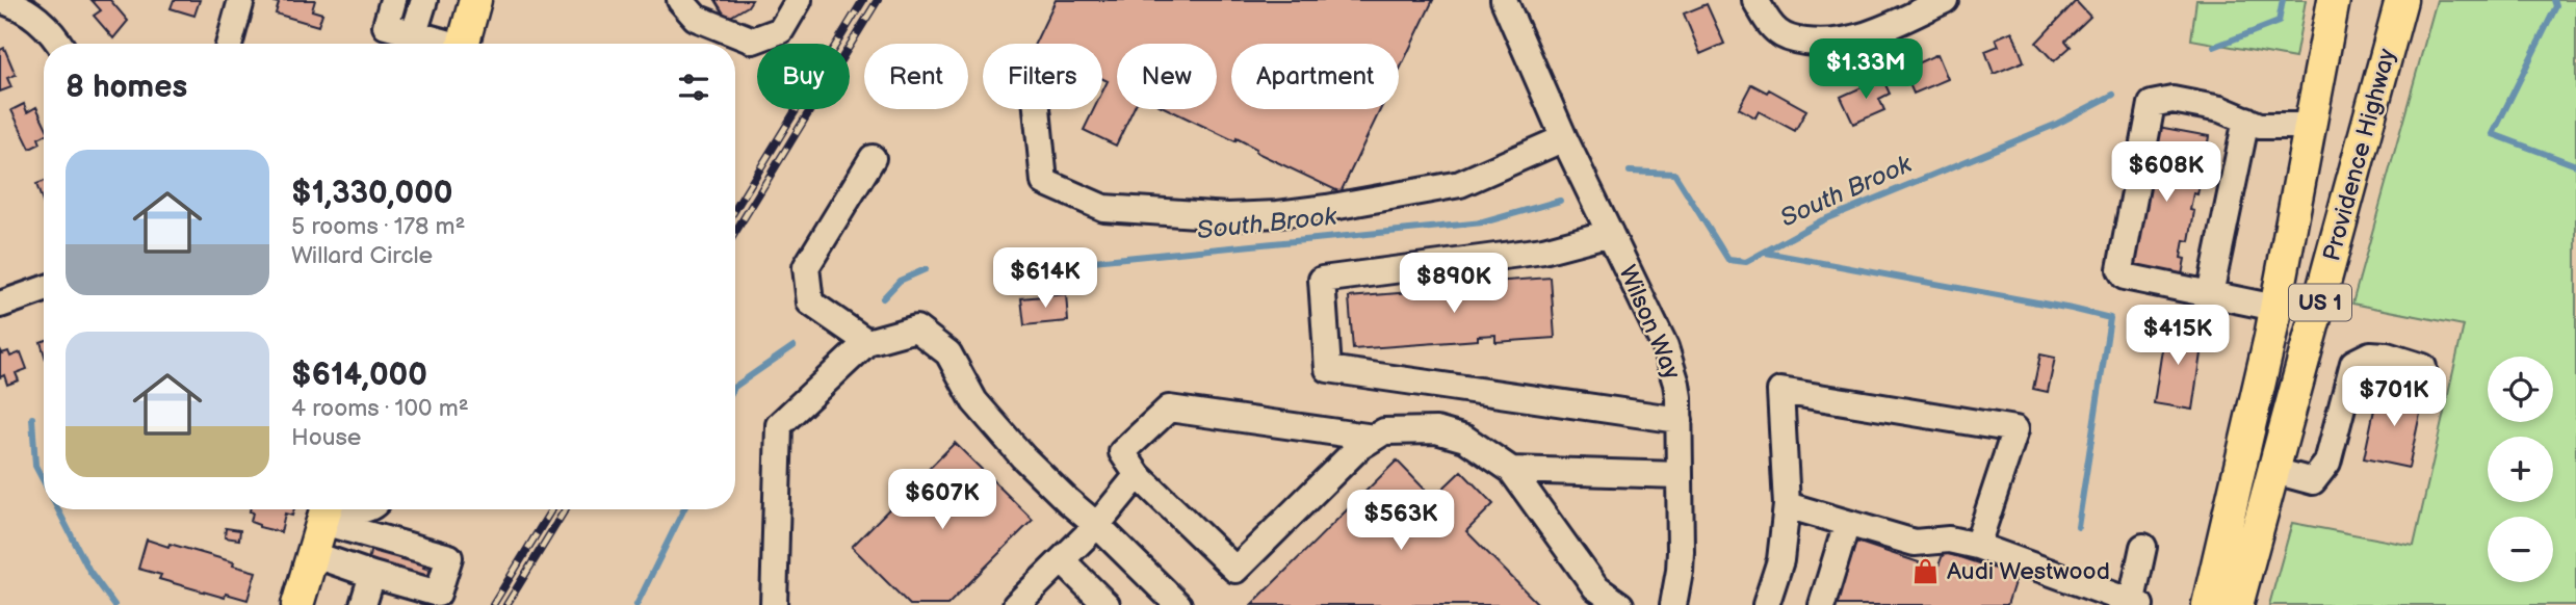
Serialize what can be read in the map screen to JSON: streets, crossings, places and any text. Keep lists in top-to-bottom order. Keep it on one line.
{"streets":{"main road":["Providence Highway","US 1"],"street":["Wilson Way"]},"water":["South Brook"],"places":{"shop":["Audi Westwood"]},"page":{"price":["$1.33M","$608K","$614K","$890K","$415K","$701K","$607K","$563K"],"chip":["Buy","Rent","Filters","New","Apartment"],"heading":"8 homes","list":[{"name":"$1,330,000","note":"5 rooms · 178 m² · Willard Circle"},{"name":"$614,000","note":"4 rooms · 100 m² · House"}],"map_buttons":["+","−"]}}
